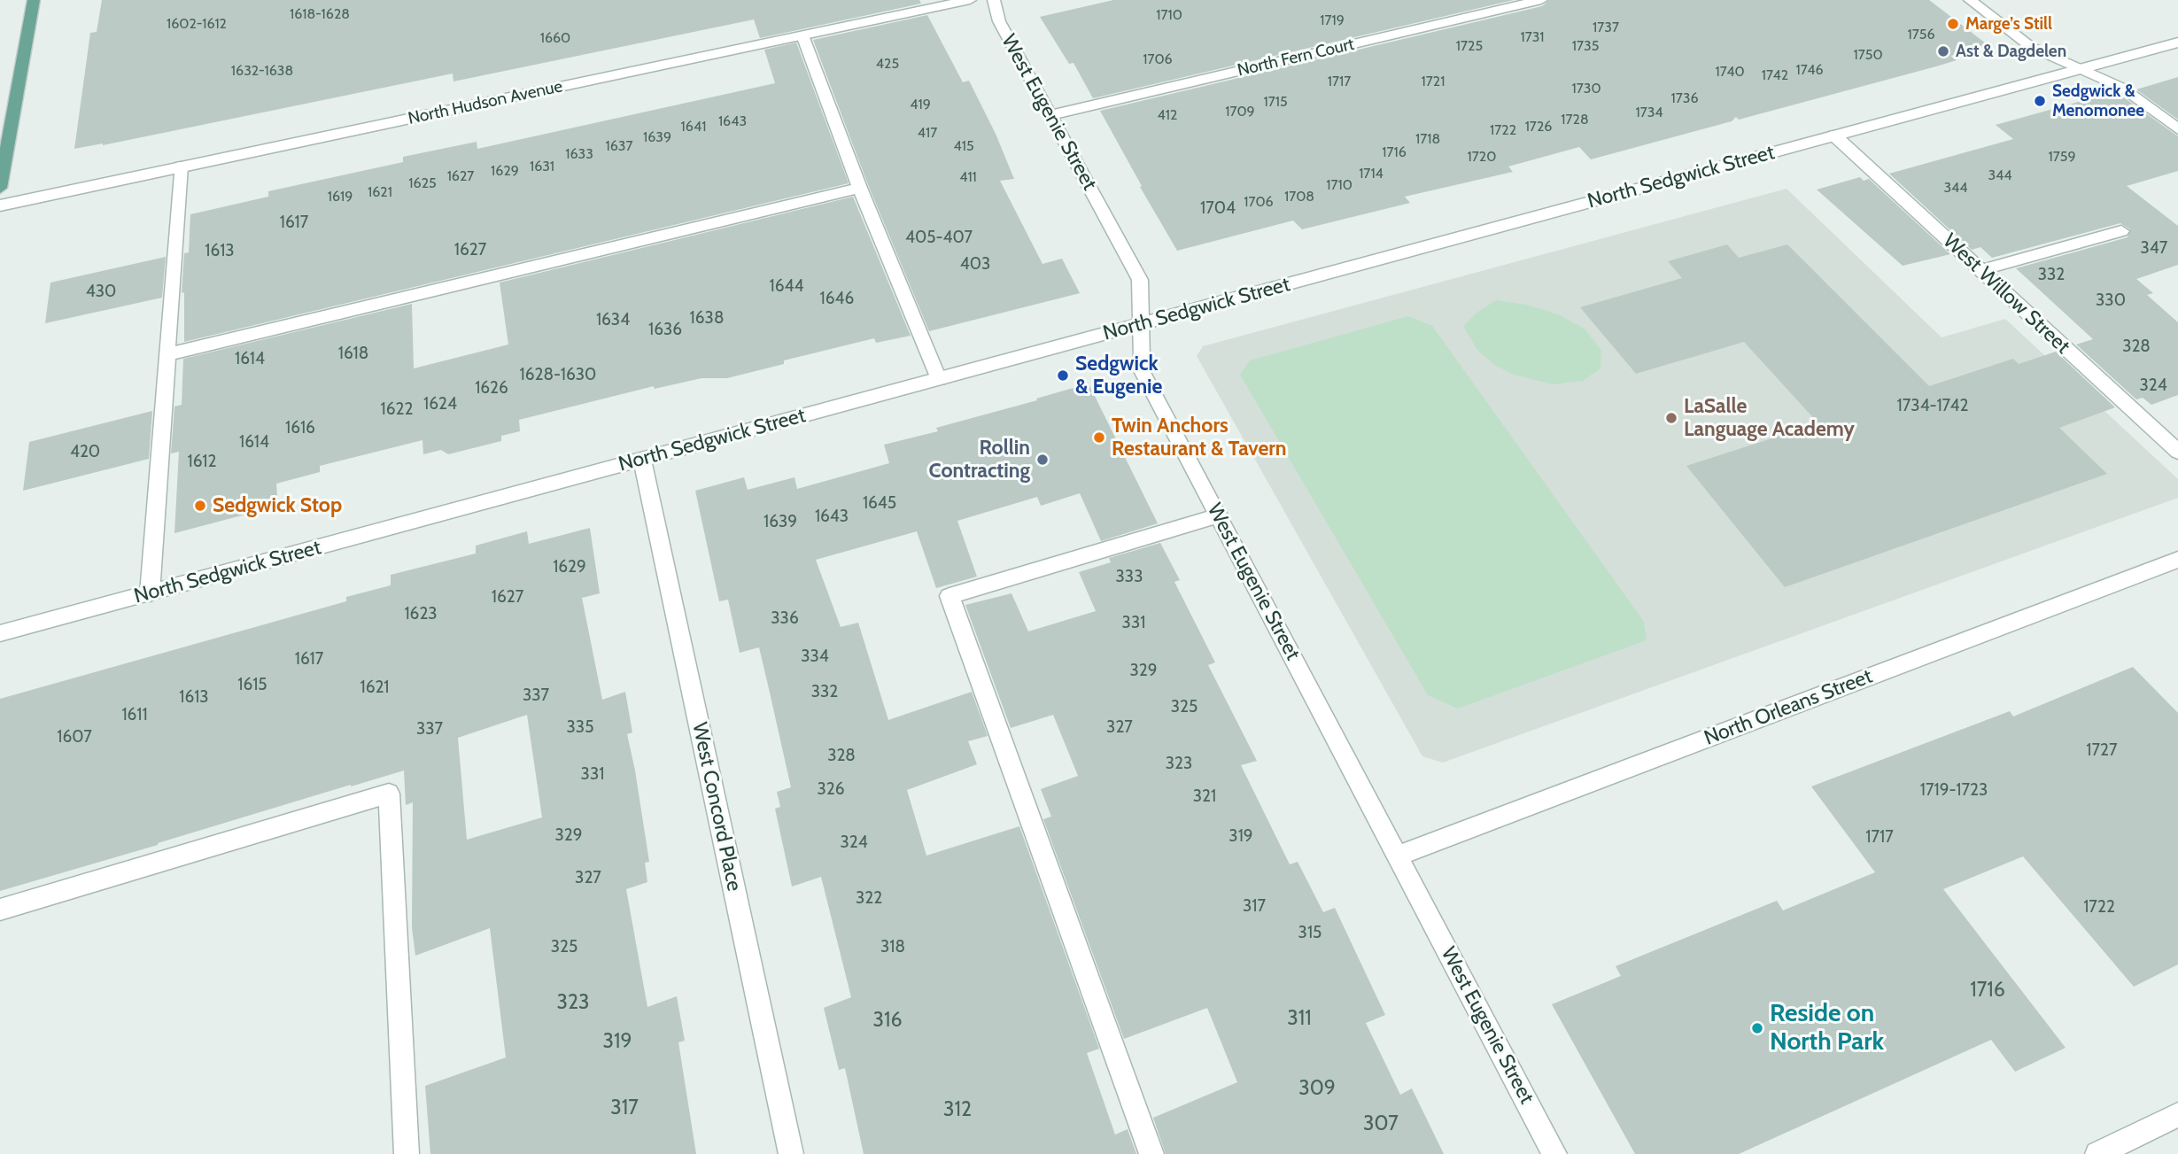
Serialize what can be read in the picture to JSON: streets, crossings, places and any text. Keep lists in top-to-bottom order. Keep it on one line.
{"streets":{"street":["North Fern Court","North Hudson Avenue","West Eugenie Street","North Sedgwick Street","West Willow Street","North Orleans Street","West Concord Place"]},"crossings":[["North Fern Court","West Eugenie Street"],["West Eugenie Street","North Sedgwick Street"],["West Eugenie Street","North Orleans Street"],["North Sedgwick Street","West Willow Street"],["North Sedgwick Street","West Concord Place"]],"places":["Marge’s Still","Ast & Dagdelen","Sedgwick & Menomonee","Sedgwick & Eugenie","LaSalle Language Academy","Twin Anchors Restaurant & Tavern","Rollin Contracting","Sedgwick Stop","Reside on North Park"],"house_numbers":["1618-1628","1710","1719","1602-1612","1737","1756","1731","1660","1725","1735","1750","1706","425","1746","1632-1638","1740","1742","1717","1721","1730","1736","1715","419","1709","1734","412","1728","1643","1641","1726","1722","417","1639","1718","1637","415","1716","1633","1720","1759","1631","1629","1714","344","1627","411","1625","1710","344","1621","1619","1708","1706","1704","1617","405-407","347","1627","1613","403","332","1644","430","1646","330","1638","1634","1636","328","1618","1614","1628-1630","324","1626","1624","1734-1742","1622","1616","1614","420","1612","1645","1643","1639","1629","333","1627","1623","336","331","334","1617","329","1615","1621","332","337","1613","325","1611","335","327","337","1607","1727","328","323","331","326","1719-1723","321","329","319","1717","324","327","322","317","1722","315","325","318","1716","323","311","316","319","309","317","312","307"]}
